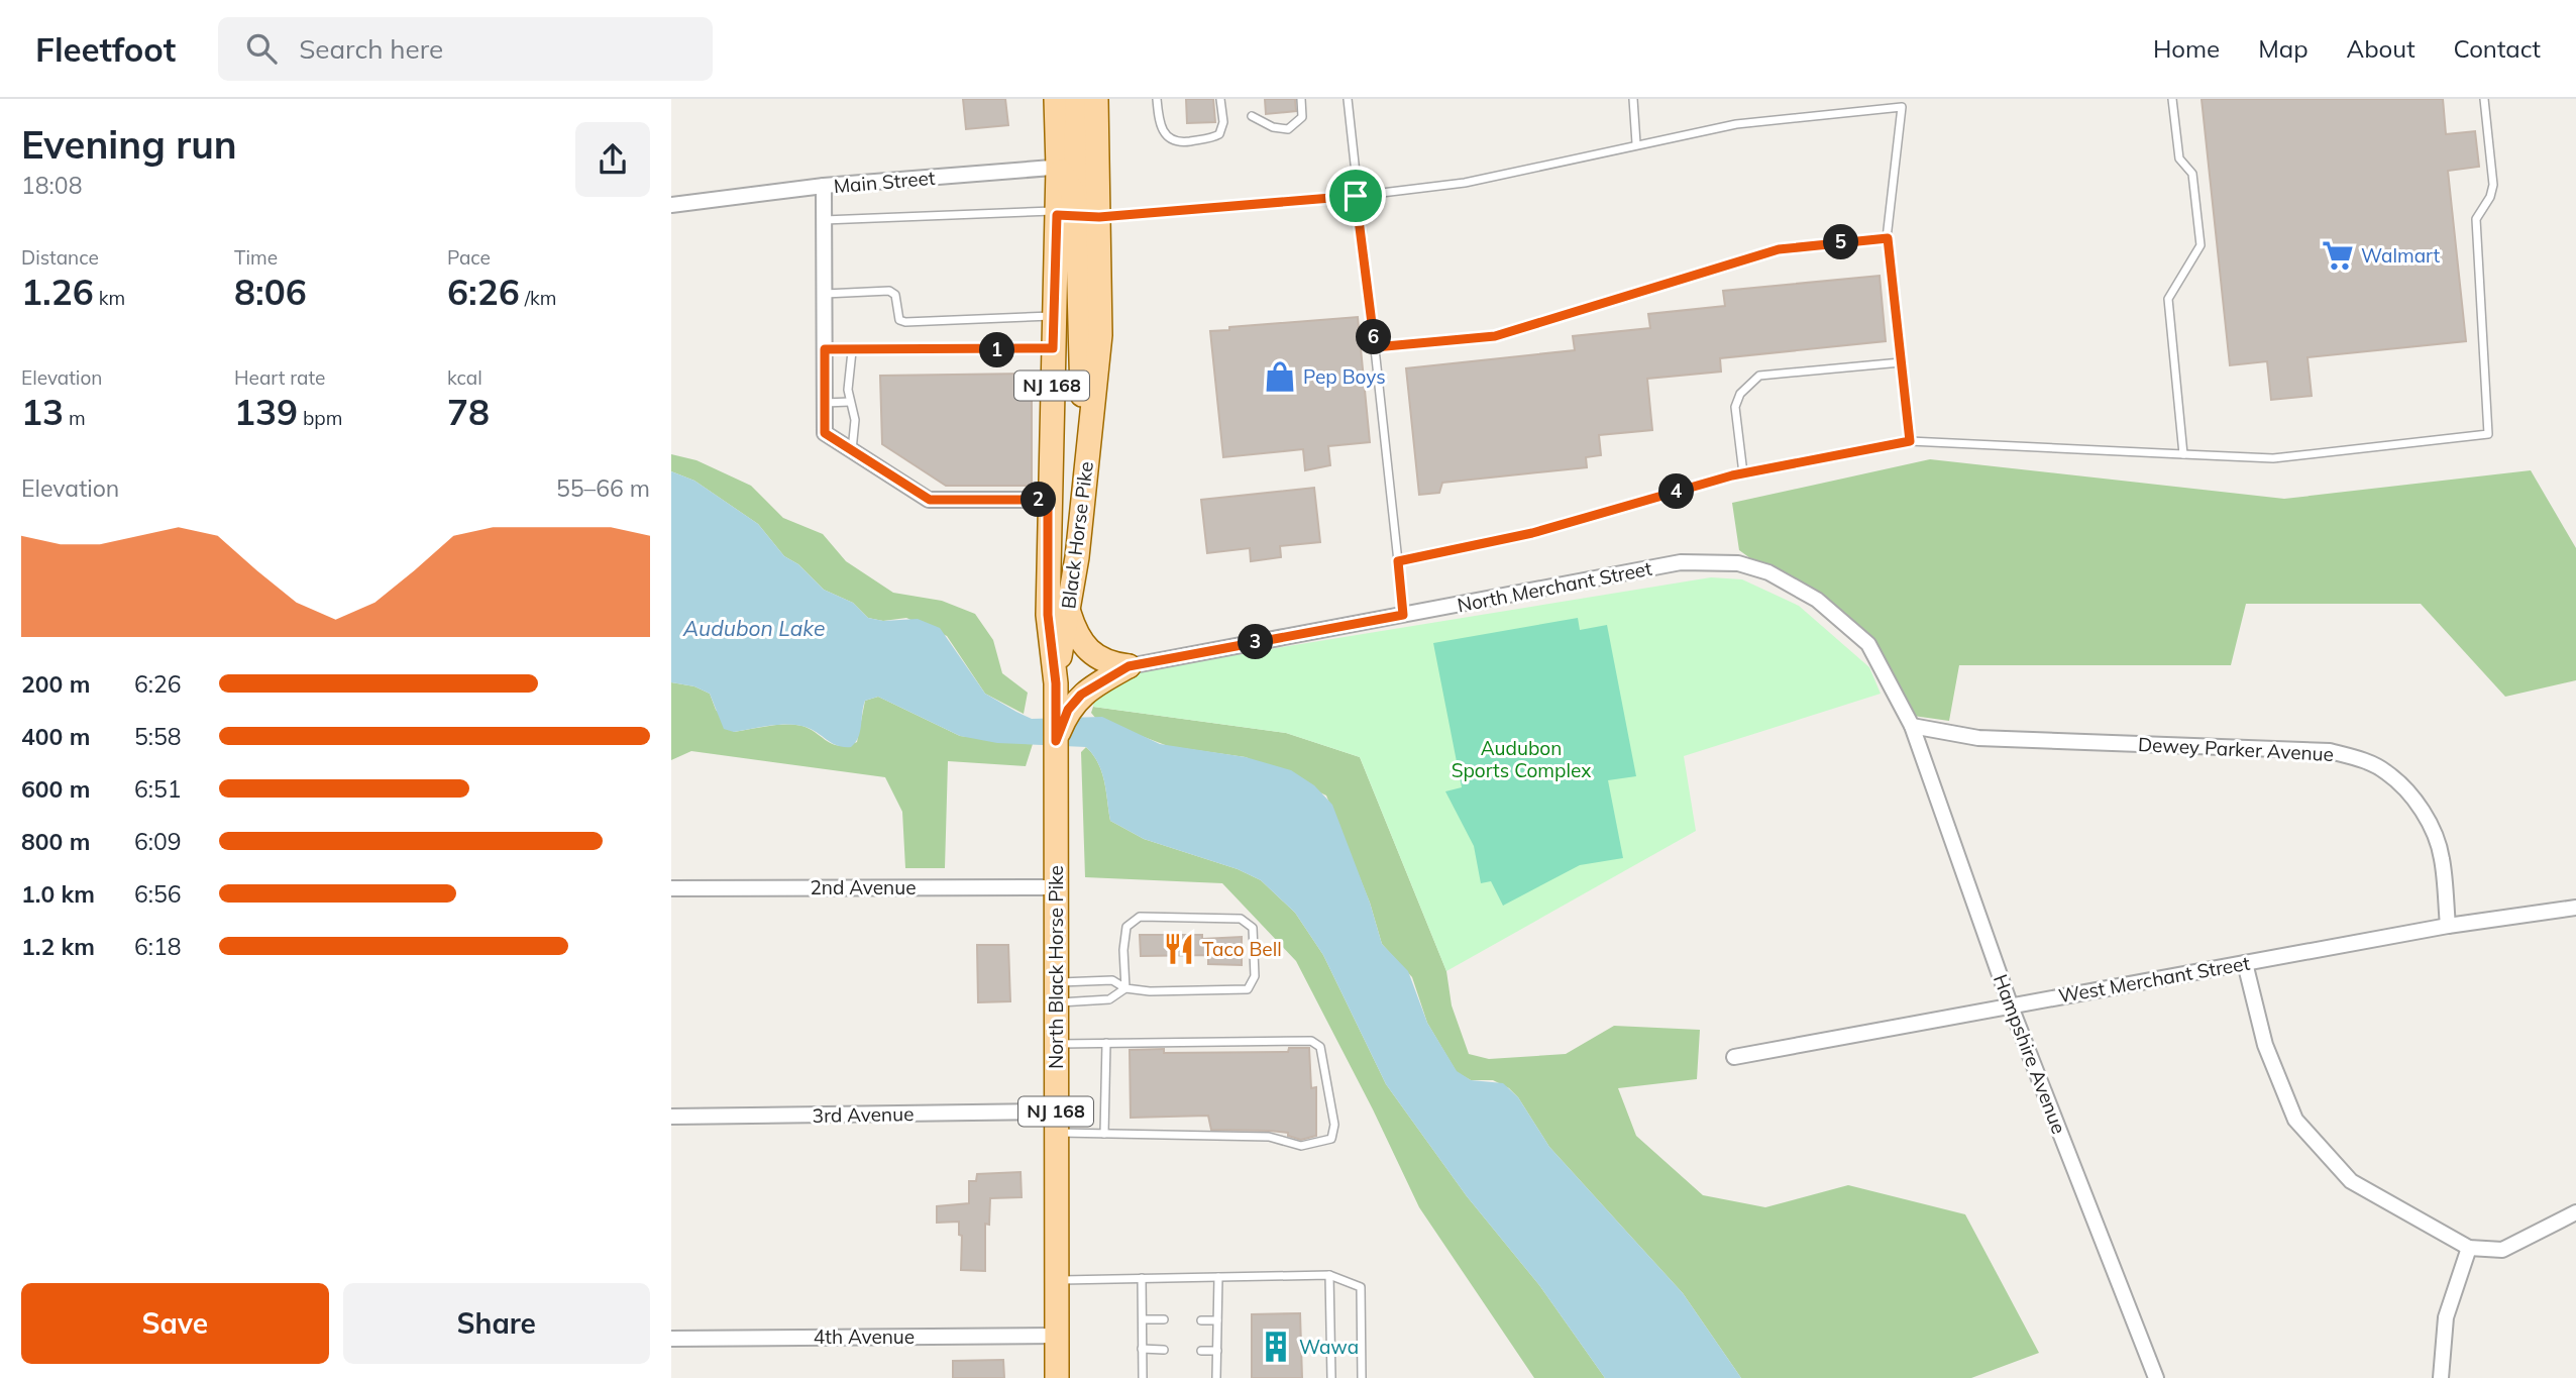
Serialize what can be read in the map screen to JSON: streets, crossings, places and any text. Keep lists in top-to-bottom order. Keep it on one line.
{"streets":{"main road":["NJ 168","Black Horse Pike","North Black Horse Pike"],"street":["Main Street","North Merchant Street","Dewey Parker Avenue","2nd Avenue","West Merchant Street","Hampshire Avenue","3rd Avenue","4th Avenue"]},"crossings":[["Main Street","Black Horse Pike"],["NJ 168","North Black Horse Pike"],["NJ 168","4th Avenue"],["Black Horse Pike","North Black Horse Pike"],["North Merchant Street","Dewey Parker Avenue"],["North Merchant Street","Hampshire Avenue"],["Dewey Parker Avenue","West Merchant Street"],["Dewey Parker Avenue","Hampshire Avenue"],["2nd Avenue","North Black Horse Pike"],["North Black Horse Pike","3rd Avenue"],["North Black Horse Pike","4th Avenue"],["West Merchant Street","Hampshire Avenue"]],"water":["Audubon Lake"],"parks":["Audubon Sports Complex"],"places":{"supermarket":["Walmart"],"shop":["Pep Boys"],"restaurant":["Taco Bell"],"building":["Wawa"]},"page":{"header":"Fleetfoot","search":"Search here","nav":["Home","Map","About","Contact"],"heading":["Evening run","18:08"],"stats":[["Distance","1.26 km"],["Time","8:06"],["Pace","6:26 /km"],["Elevation","13 m"],["Heart rate","139 bpm"],["kcal","78"]],"pins":["5","6","1","4","2","3"],"chart":["Elevation","55–66 m"],"list":[{"name":"200 m","note":"6:26"},{"name":"400 m","note":"5:58"},{"name":"600 m","note":"6:51"},{"name":"800 m","note":"6:09"},{"name":"1.0 km","note":"6:56"},{"name":"1.2 km","note":"6:18"}],"buttons":["Save","Share"]}}
